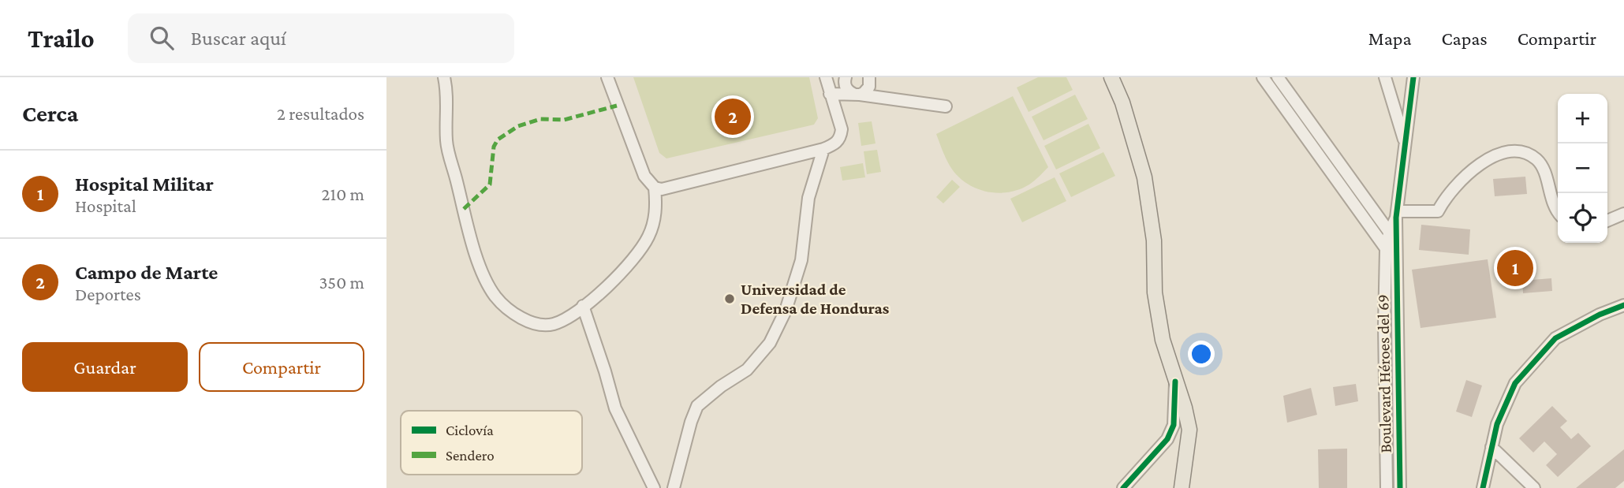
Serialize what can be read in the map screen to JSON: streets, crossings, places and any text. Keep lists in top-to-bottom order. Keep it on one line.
{"streets":{"street":["Boulevard Héroes del 69"]},"places":["Universidad de Defensa de Honduras"],"legend":["Ciclovía","Sendero"],"page":{"header":"Trailo","search":"Buscar aquí","nav":["Mapa","Capas","Compartir"],"heading":["Cerca","2 resultados"],"map_buttons":["+","−"],"pins":["2","1"],"list":[{"mark":"1","name":"Hospital Militar","note":"Hospital","value":"210 m"},{"mark":"2","name":"Campo de Marte","note":"Deportes","value":"350 m"}],"buttons":["Guardar","Compartir"]}}
